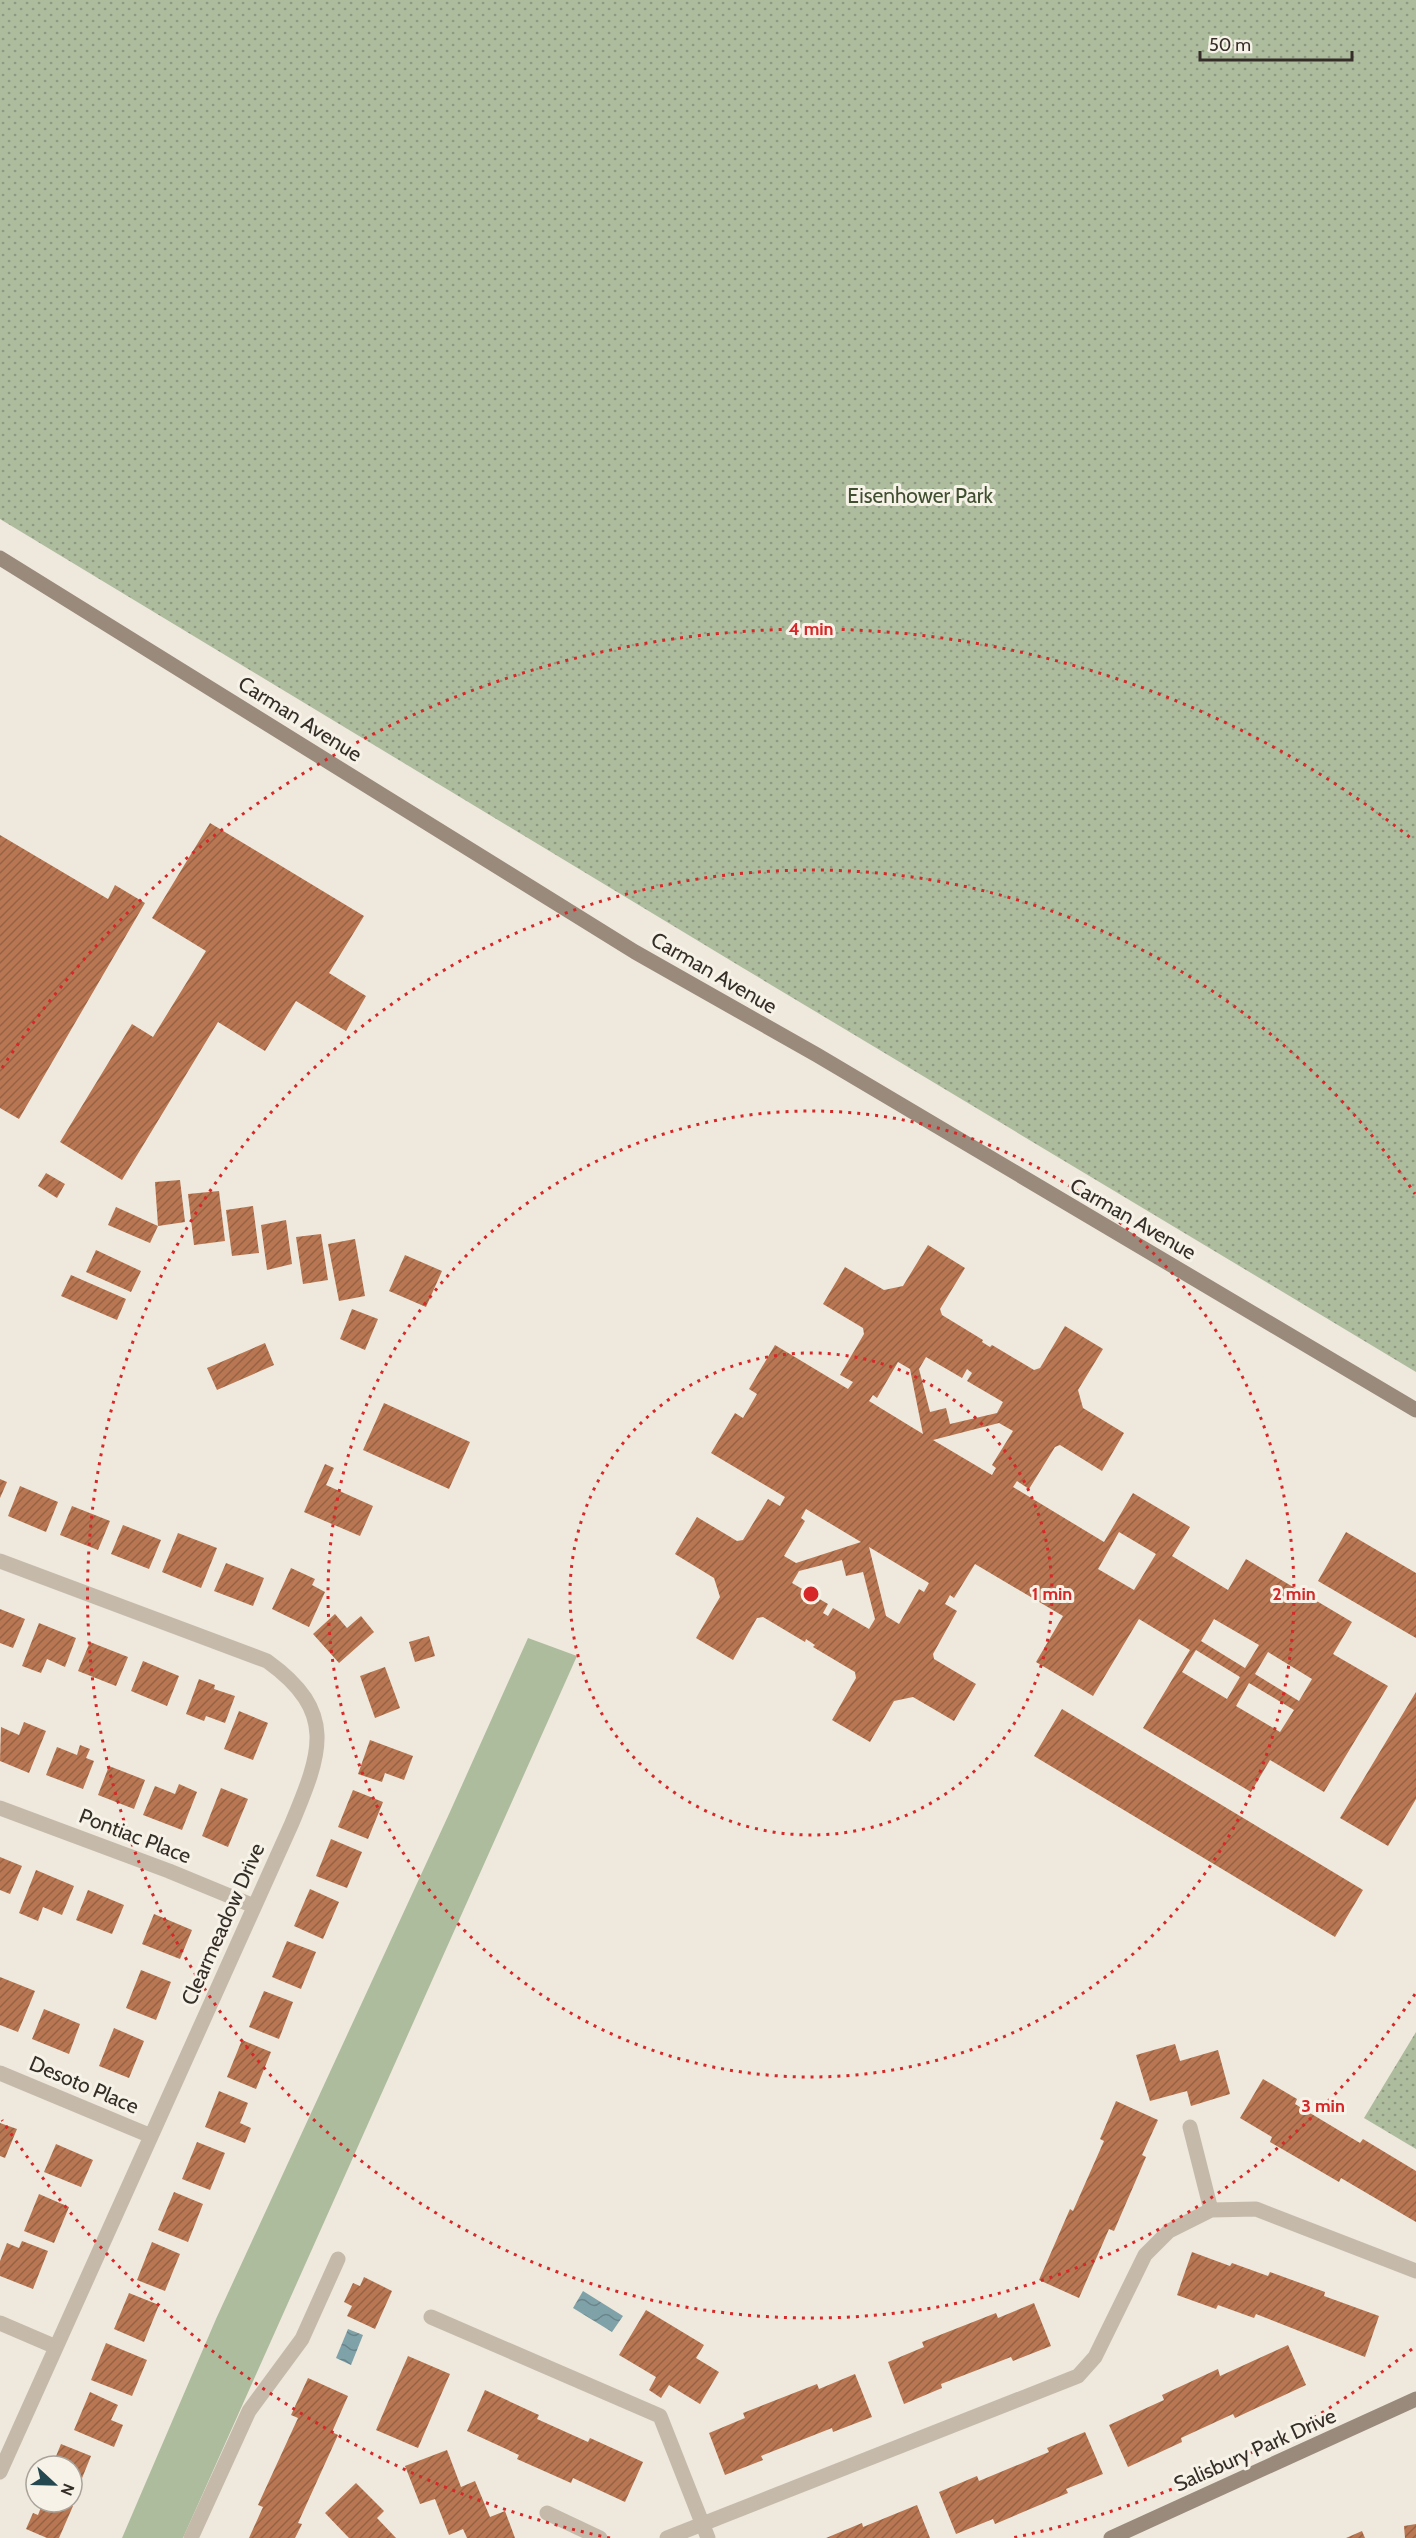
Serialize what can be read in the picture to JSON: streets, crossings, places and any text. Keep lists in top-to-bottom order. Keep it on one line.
{"streets":{"main road":["Carman Avenue","Salisbury Park Drive"],"street":["Pontiac Place","Clearmeadow Drive","Desoto Place"]},"crossings":[["Pontiac Place","Clearmeadow Drive"],["Clearmeadow Drive","Desoto Place"]],"parks":["Eisenhower Park"],"scale_bar":"50 m","north":"right","rings":["4 min","1 min","2 min","3 min"]}
